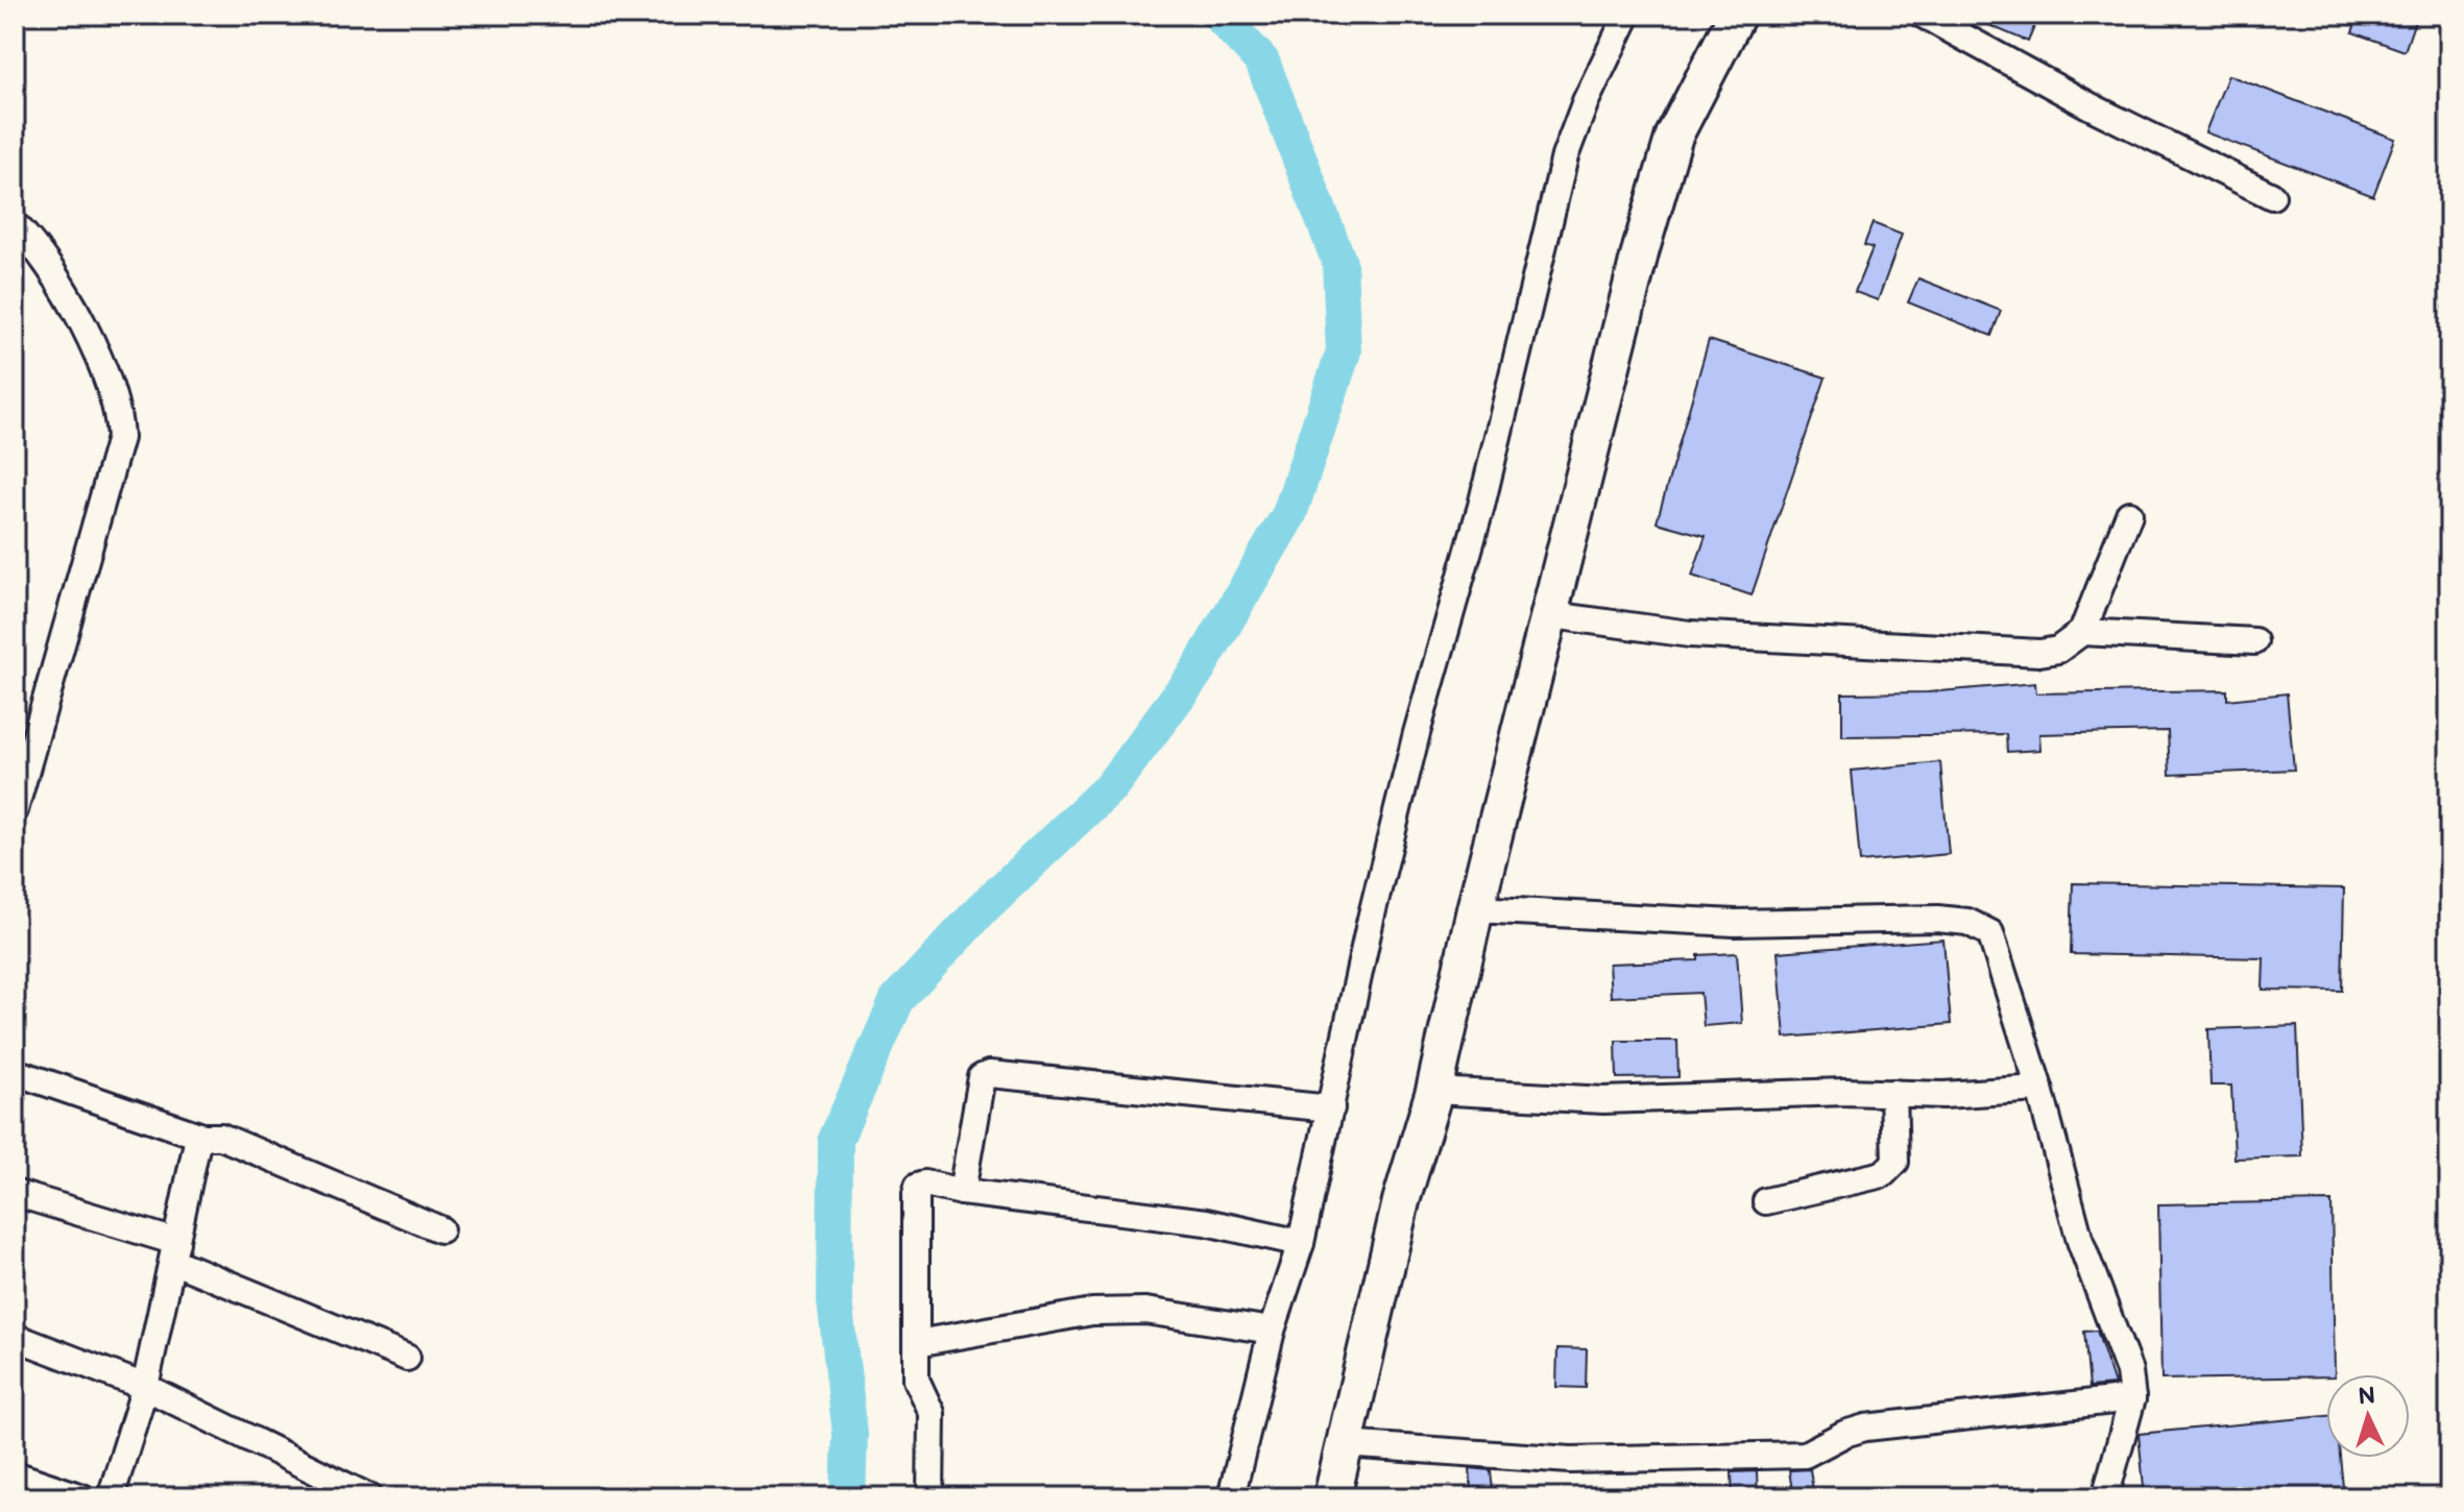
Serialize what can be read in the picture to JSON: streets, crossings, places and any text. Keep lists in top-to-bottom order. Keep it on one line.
{"north":"top"}
